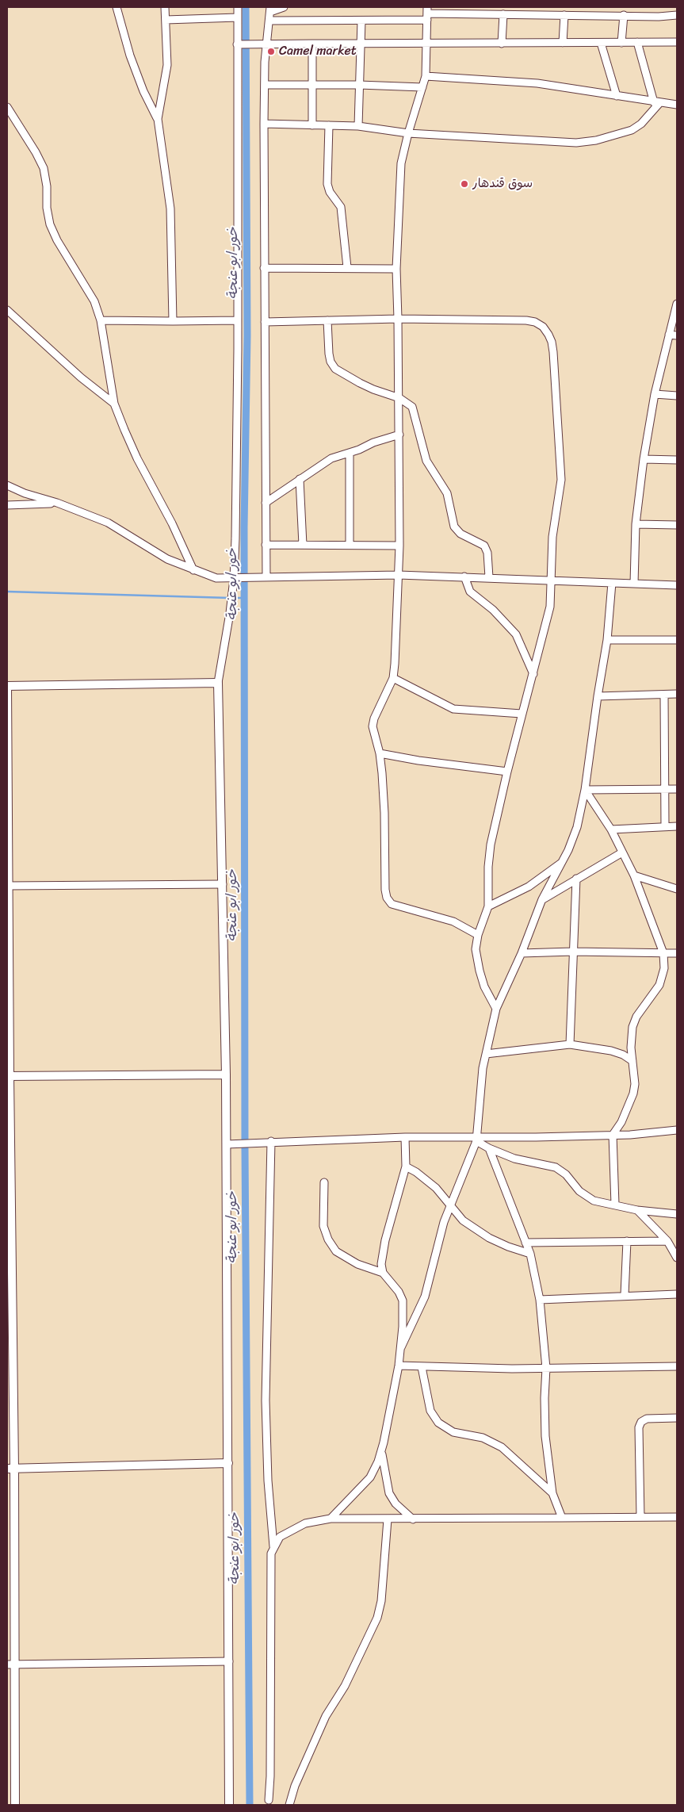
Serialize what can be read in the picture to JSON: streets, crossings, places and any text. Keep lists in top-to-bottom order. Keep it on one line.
{"water":["خور ابو عنجة"],"places":["Camel market","سوق قندهار"]}
